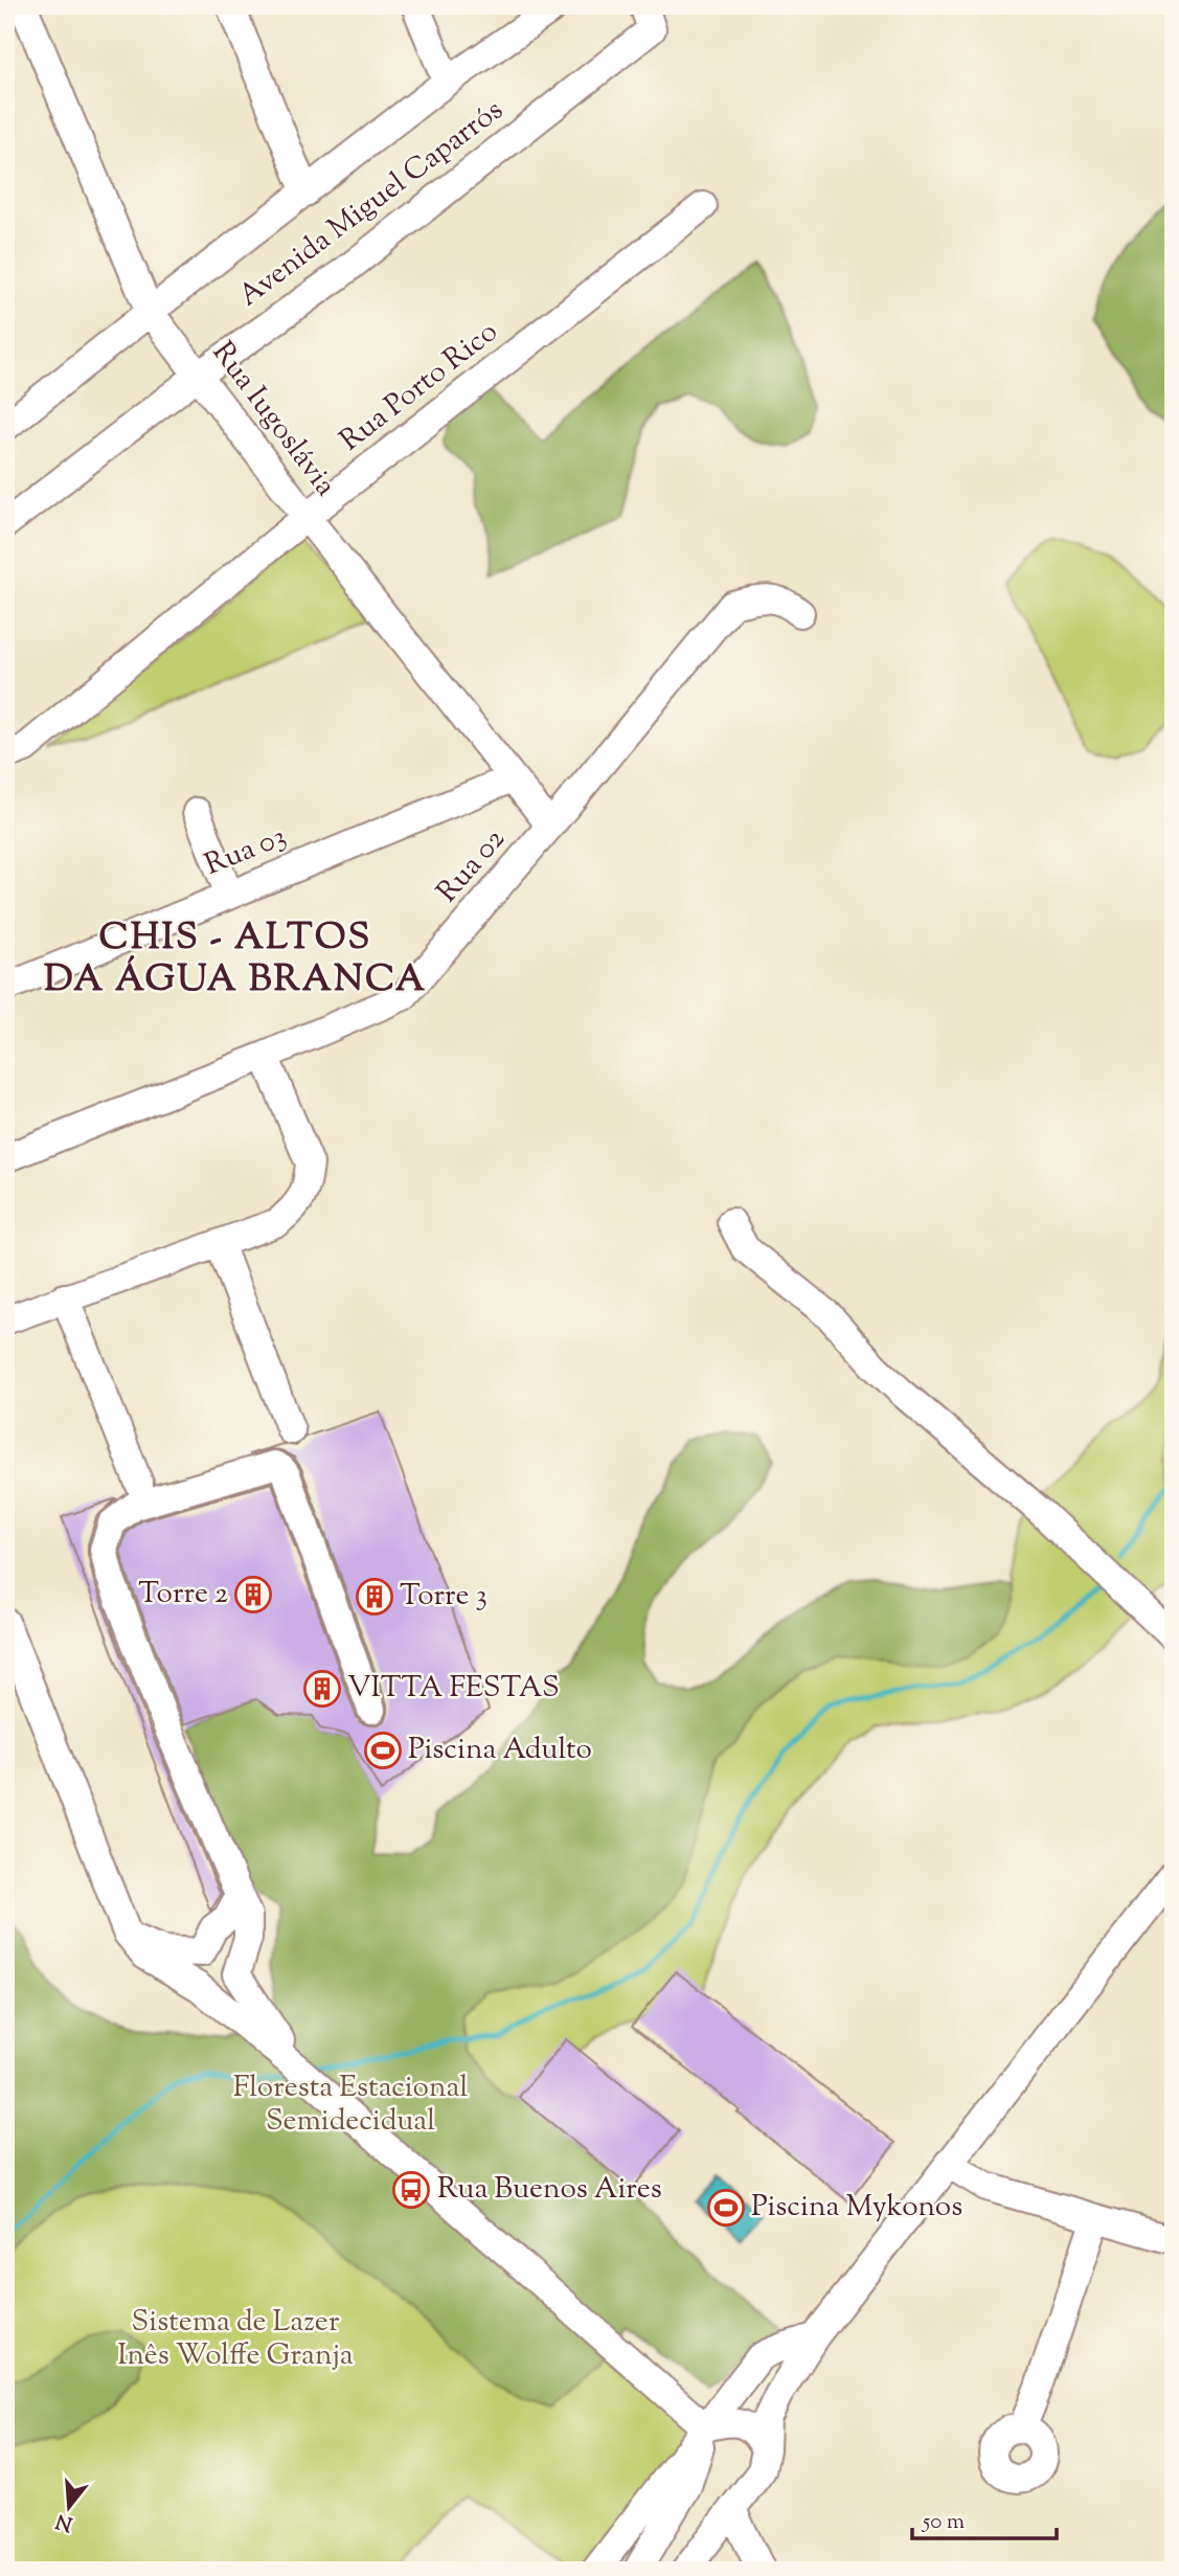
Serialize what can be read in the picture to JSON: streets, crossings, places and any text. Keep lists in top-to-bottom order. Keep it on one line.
{"streets":{"street":["Avenida Miguel Caparrós","Rua Porto Rico","Rua Iugoslávia","Rua 03","Rua 02"]},"crossings":[["Avenida Miguel Caparrós","Rua Iugoslávia"],["Rua Porto Rico","Rua Iugoslávia"],["Rua Iugoslávia","Rua 03"],["Rua Iugoslávia","Rua 02"]],"districts":["CHIS - ALTOS DA ÁGUA BRANCA"],"parks":["Floresta Estacional Semidecidual","Sistema de Lazer Inês Wolffe Granja"],"places":{"building":["Torre 2","Torre 3","VITTA FESTAS"],"sports":["Piscina Adulto","Piscina Mykonos"],"bus stop":["Rua Buenos Aires"]},"scale_bar":"50 m","north":"bottom"}
